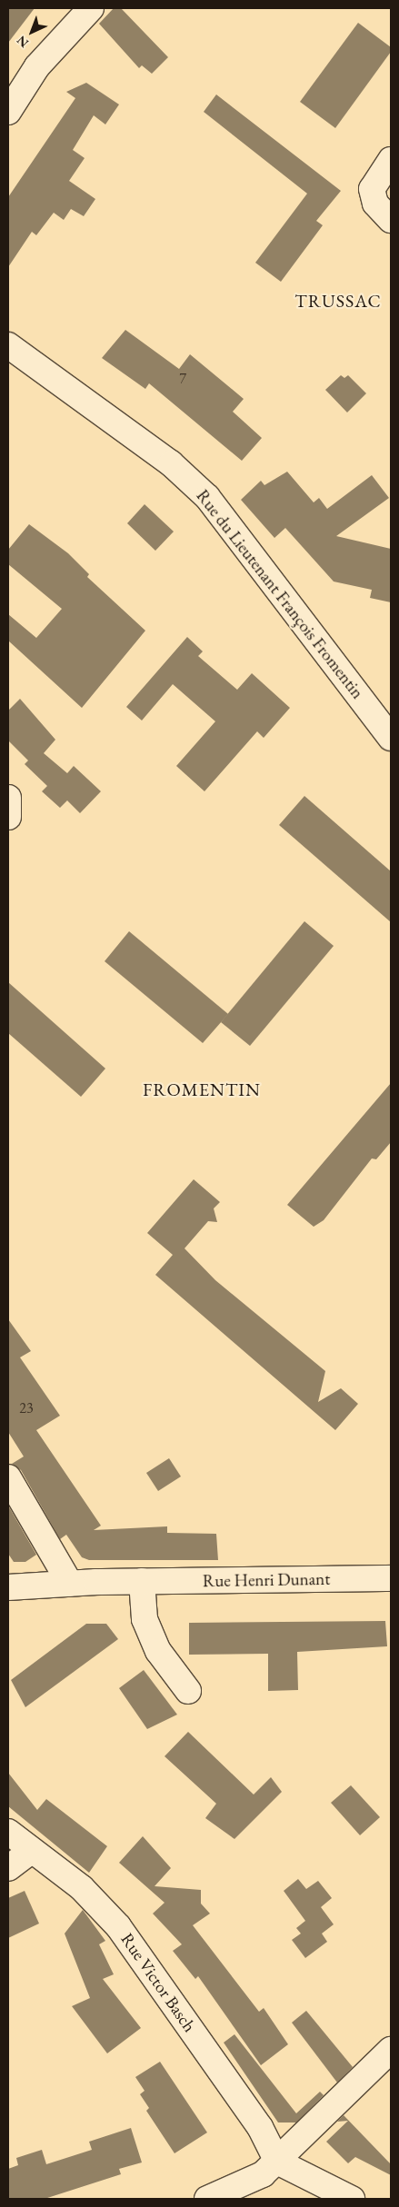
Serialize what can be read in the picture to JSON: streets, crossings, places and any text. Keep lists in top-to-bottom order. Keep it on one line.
{"streets":{"street":["Rue du Lieutenant François Fromentin","Rue Henri Dunant","Rue Victor Basch"]},"districts":["TRUSSAC","FROMENTIN"],"house_numbers":["7","23"],"north":"bottom left"}
